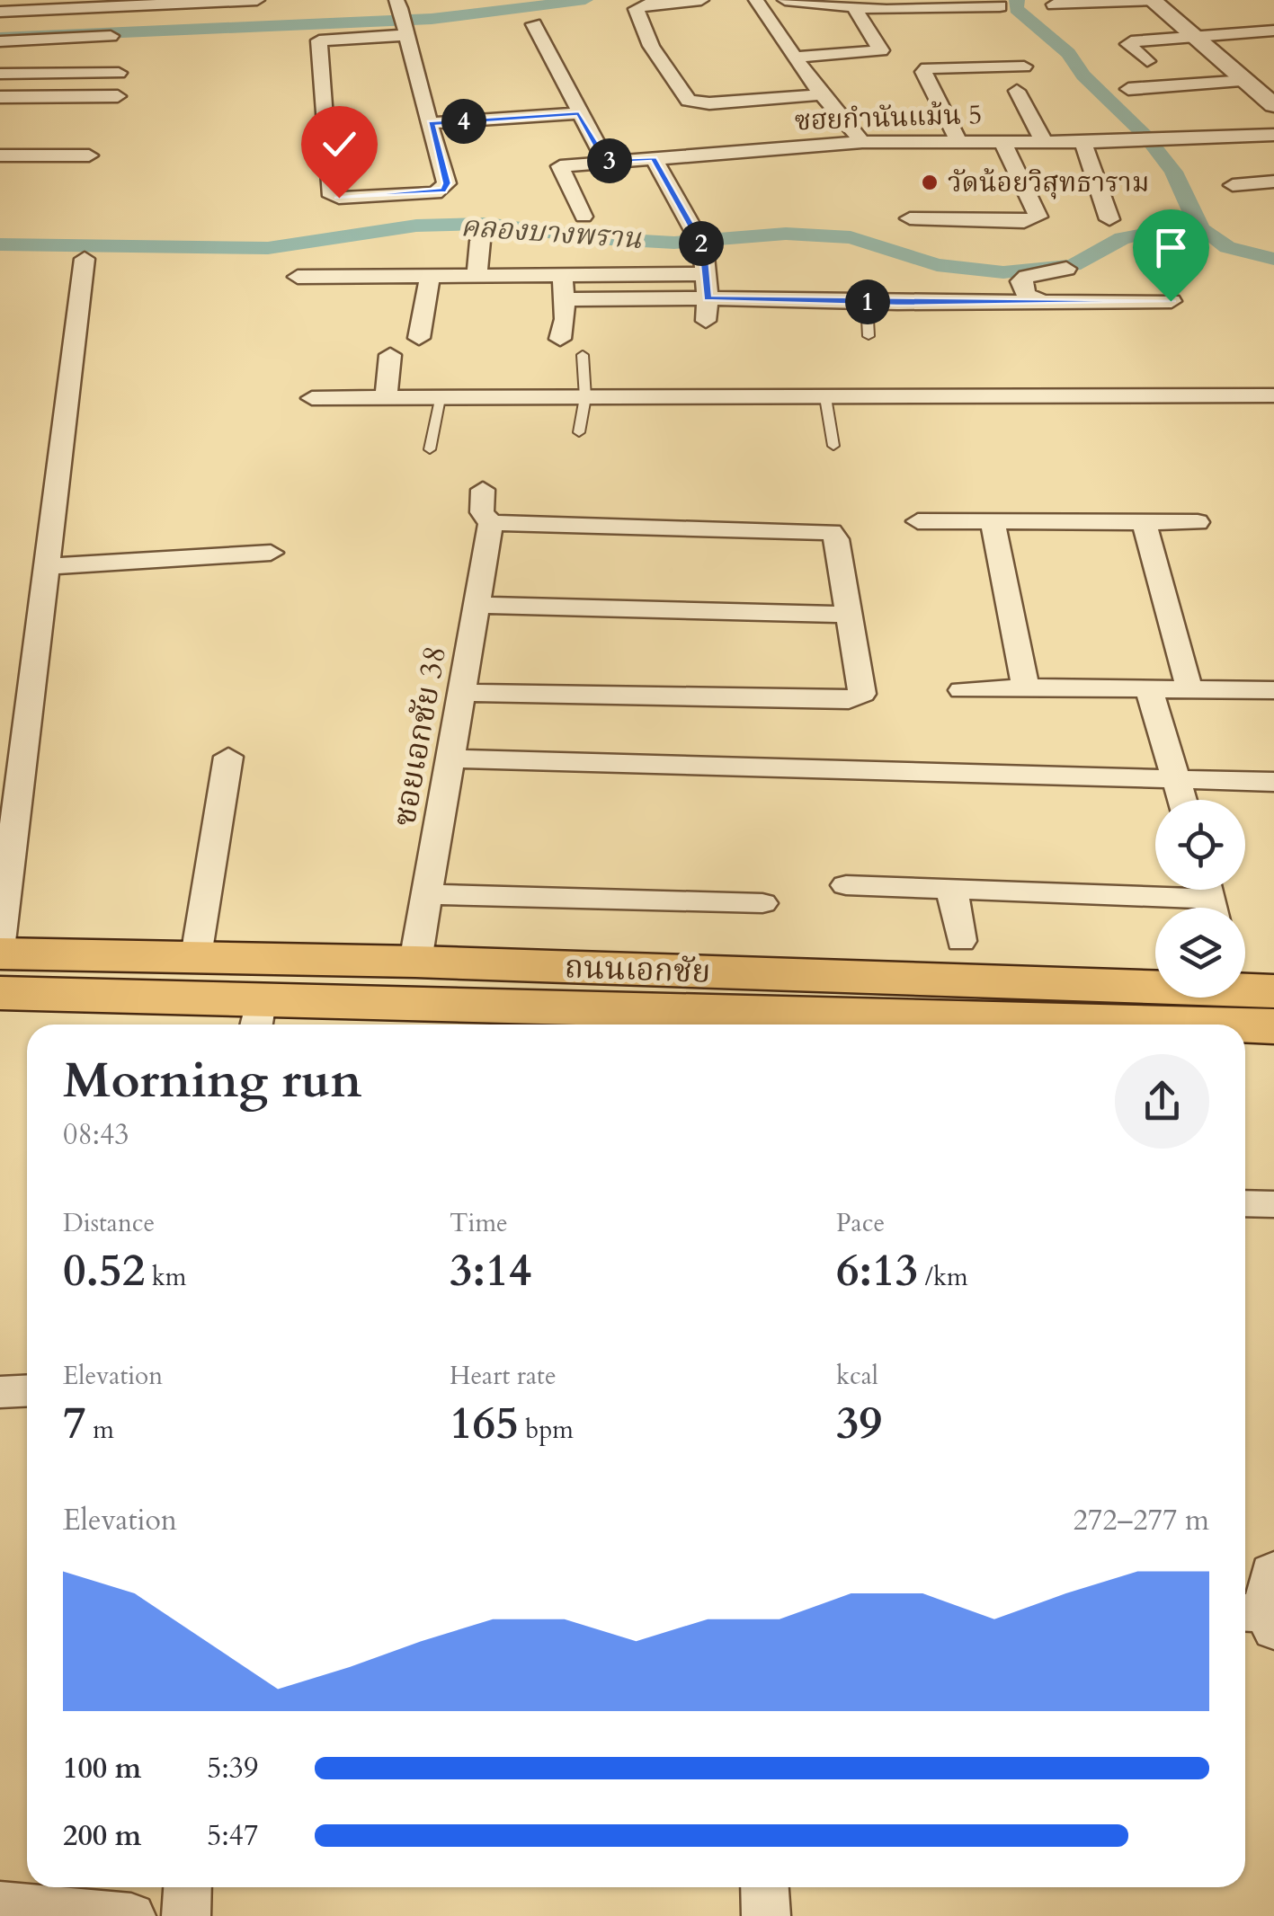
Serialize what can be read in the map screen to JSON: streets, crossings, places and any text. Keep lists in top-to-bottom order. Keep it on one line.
{"streets":{"main road":["ถนนเอกชัย"],"street":["ซฮยกำนันแม้น 5","ซอยเอกชัย 38"]},"crossings":[["ซอยเอกชัย 38","ถนนเอกชัย"]],"water":["คลองบางพราน"],"places":["วัดน้อยวิสุทธาราม"],"page":{"pins":["4","3","2","1"],"heading":["Morning run","08:43"],"stats":[["Distance","0.52 km"],["Time","3:14"],["Pace","6:13 /km"],["Elevation","7 m"],["Heart rate","165 bpm"],["kcal","39"]],"chart":["Elevation","272–277 m"],"list":[{"name":"100 m","note":"5:39"},{"name":"200 m","note":"5:47"}]}}
